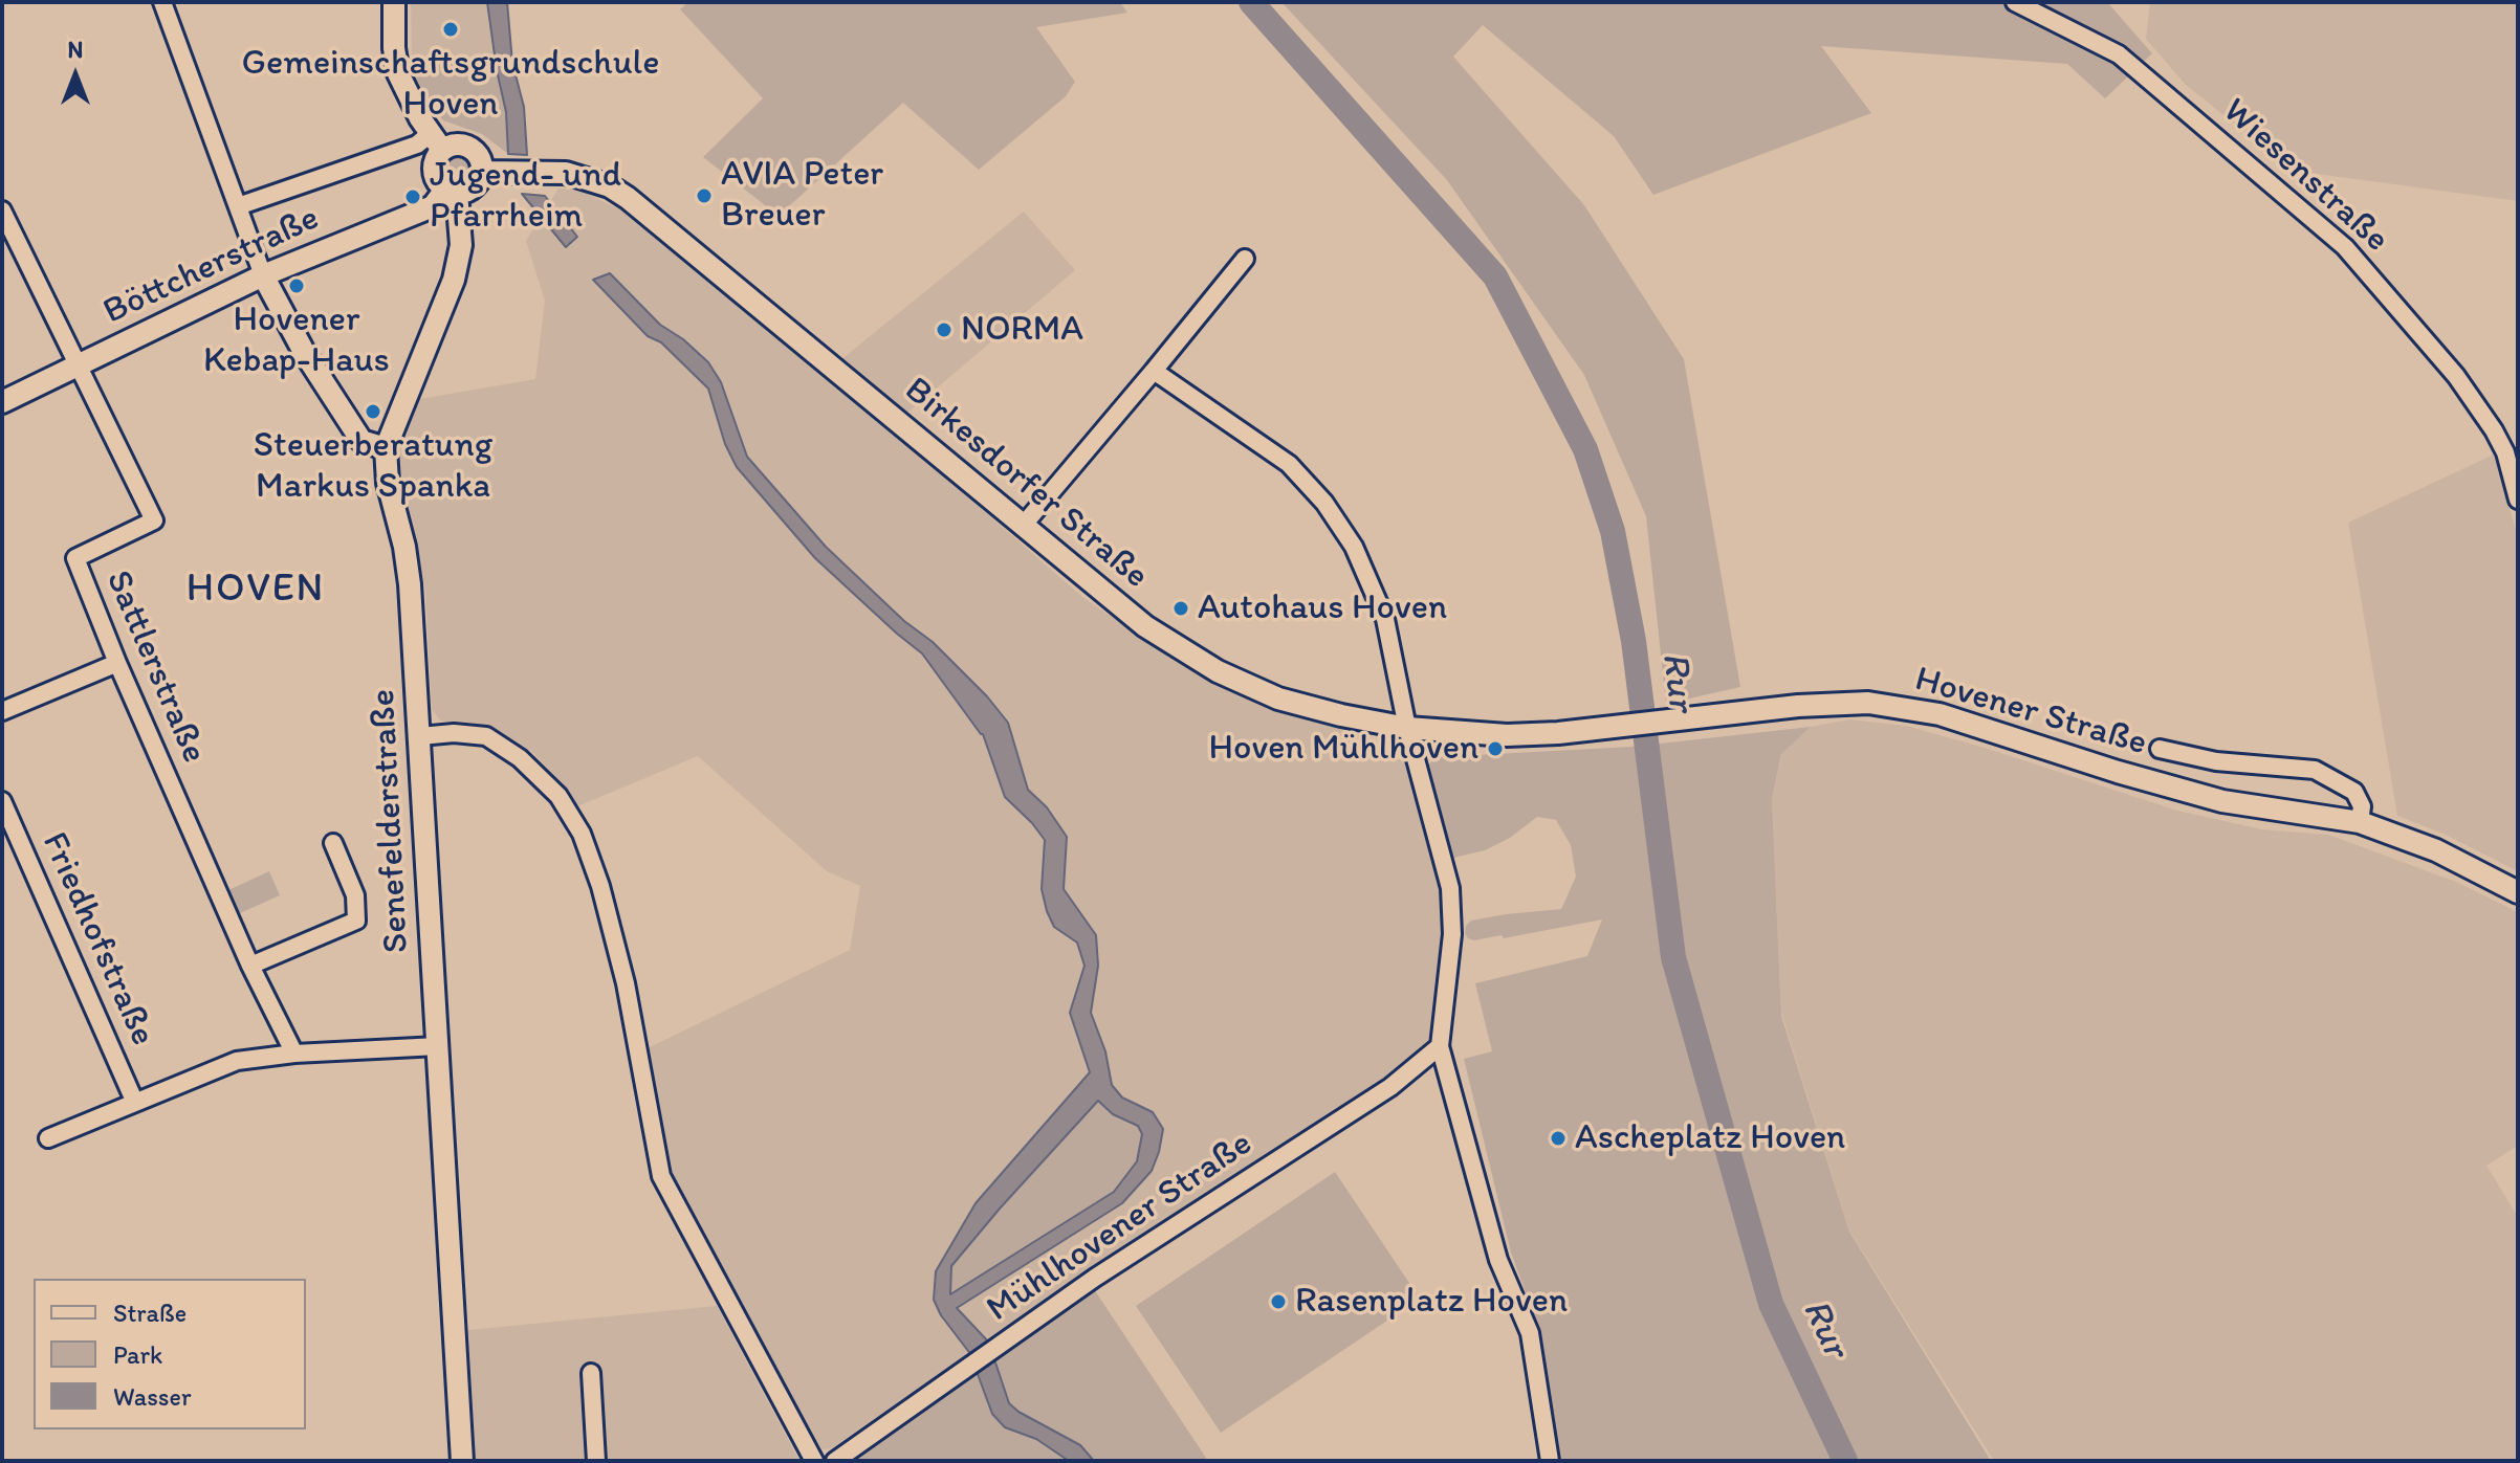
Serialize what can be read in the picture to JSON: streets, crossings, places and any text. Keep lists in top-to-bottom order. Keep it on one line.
{"streets":{"main road":["Böttcherstraße","Birkesdorfer Straße","Hovener Straße","Senefelderstraße"],"street":["Wiesenstraße","Sattlerstraße","Friedhofstraße","Mühlhovener Straße"]},"crossings":[["Böttcherstraße","Birkesdorfer Straße"],["Böttcherstraße","Sattlerstraße"],["Böttcherstraße","Senefelderstraße"],["Birkesdorfer Straße","Hovener Straße"],["Birkesdorfer Straße","Senefelderstraße"]],"districts":["HOVEN"],"water":["Rur"],"places":["Gemeinschaftsgrundschule Hoven","AVIA Peter Breuer","Jugend- und Pfarrheim","Hovener Kebap-Haus","NORMA","Steuerberatung Markus Spanka","Autohaus Hoven","Hoven Mühlhoven","Ascheplatz Hoven","Rasenplatz Hoven"],"legend":["Straße","Park","Wasser"],"north":"top"}
